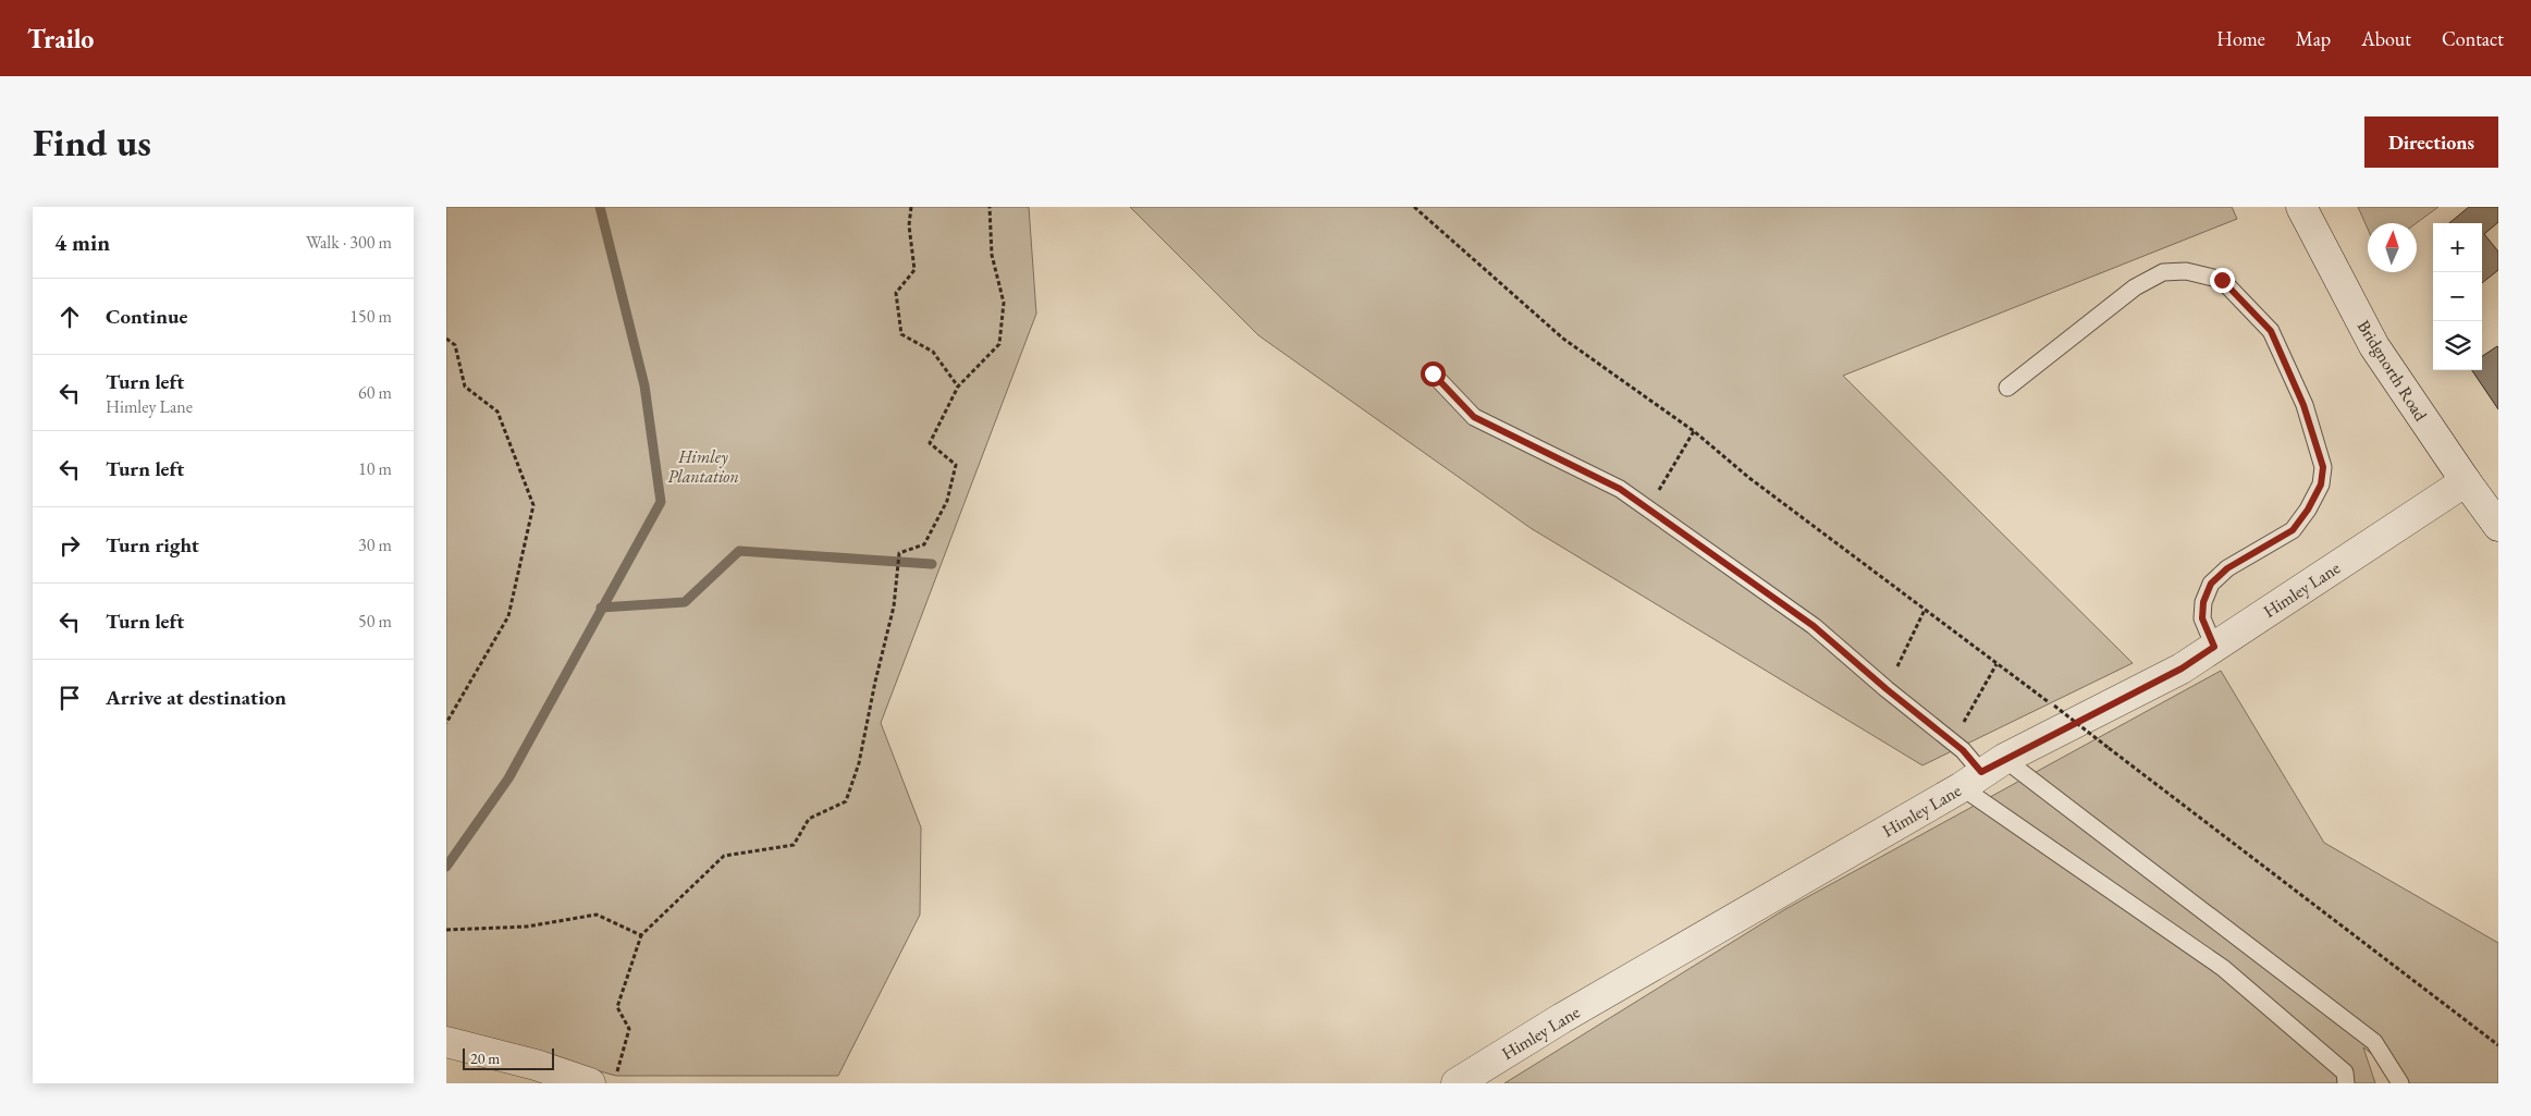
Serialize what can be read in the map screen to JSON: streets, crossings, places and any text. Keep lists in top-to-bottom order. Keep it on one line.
{"streets":{"street":["Bridgnorth Road","Himley Lane"]},"crossings":[["Bridgnorth Road","Himley Lane"]],"parks":["Himley Plantation"],"scale_bar":"20 m","north":"top","page":{"header":"Trailo","nav":["Home","Map","About","Contact"],"buttons":"Directions","title":"Find us","heading":["4 min","Walk · 300 m"],"map_buttons":["+","−"],"list":[["Continue","150 m"],["Turn left","Himley Lane","60 m"],["Turn left","10 m"],["Turn right","30 m"],["Turn left","50 m"],"Arrive at destination"],"scale":"20 m"}}
